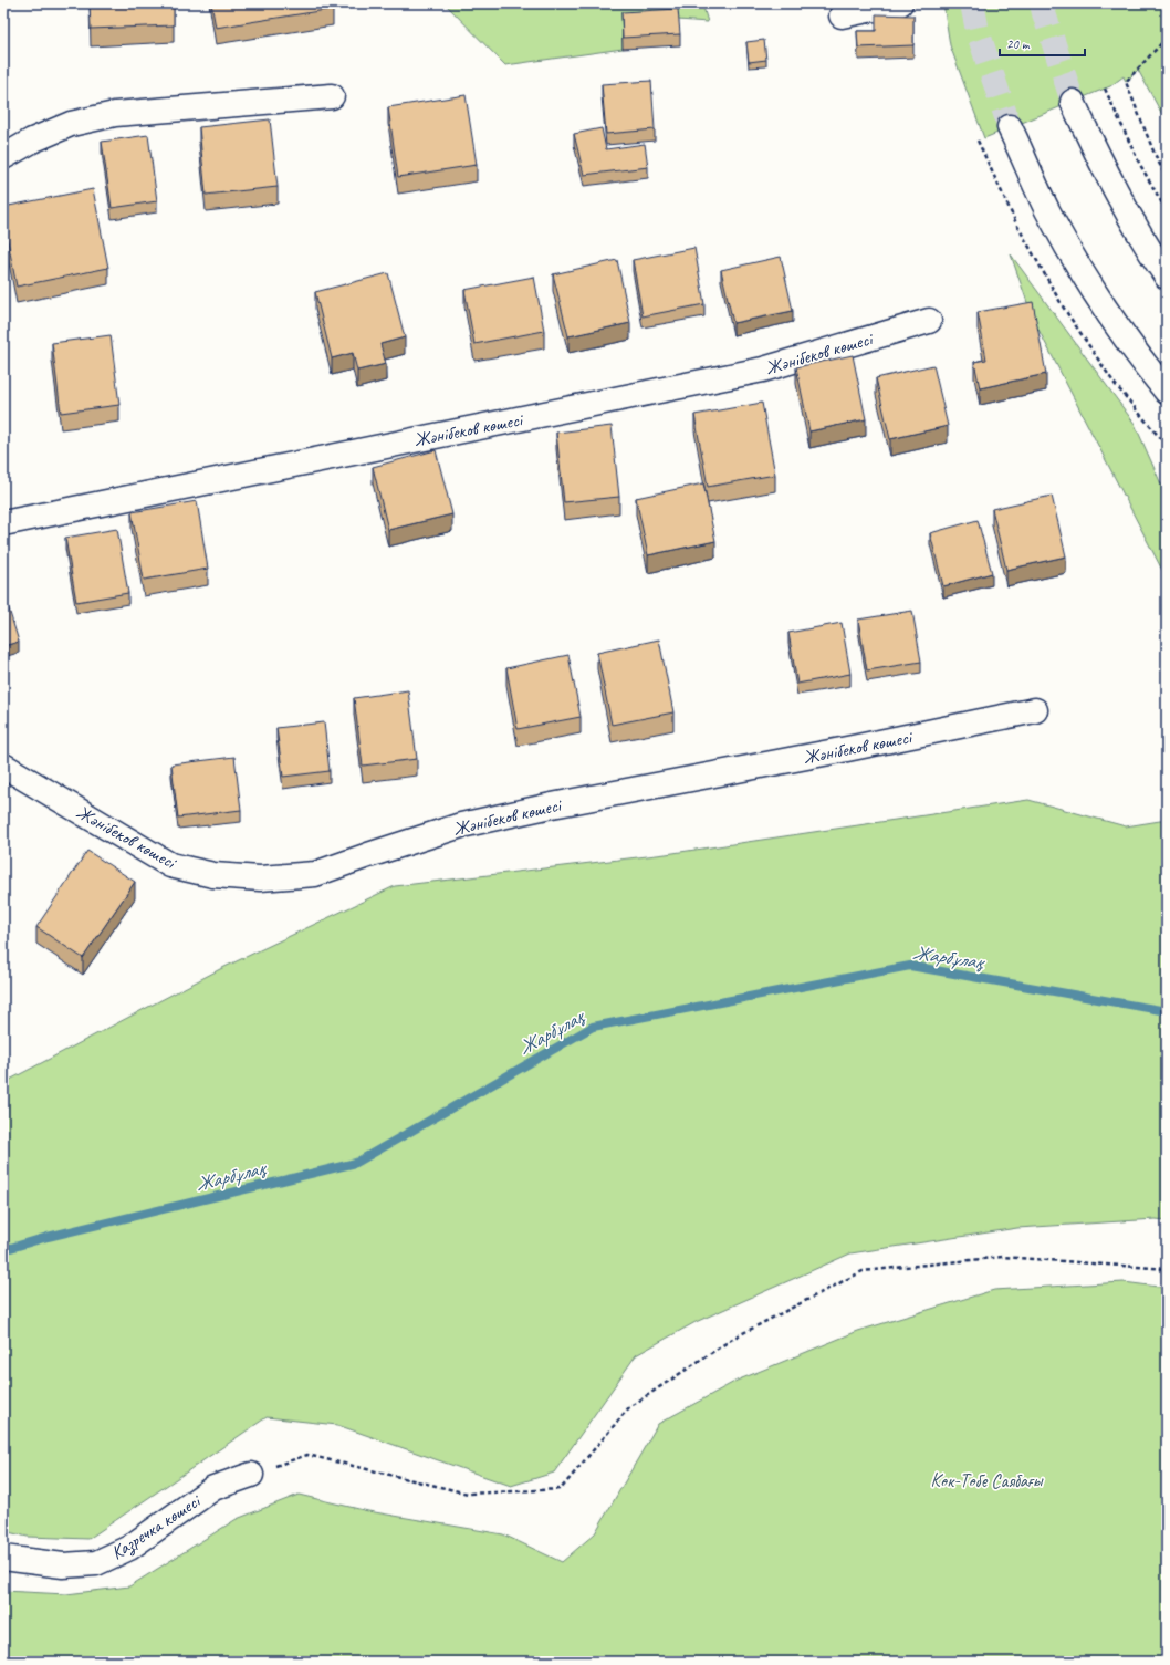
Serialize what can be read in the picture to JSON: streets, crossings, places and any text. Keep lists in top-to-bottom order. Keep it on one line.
{"streets":{"street":["Жәнібеков көшесі","Казречка көшесі"]},"water":["Жарбұлақ"],"parks":["Көк-Төбе Саябағы"],"scale_bar":"20 m"}
